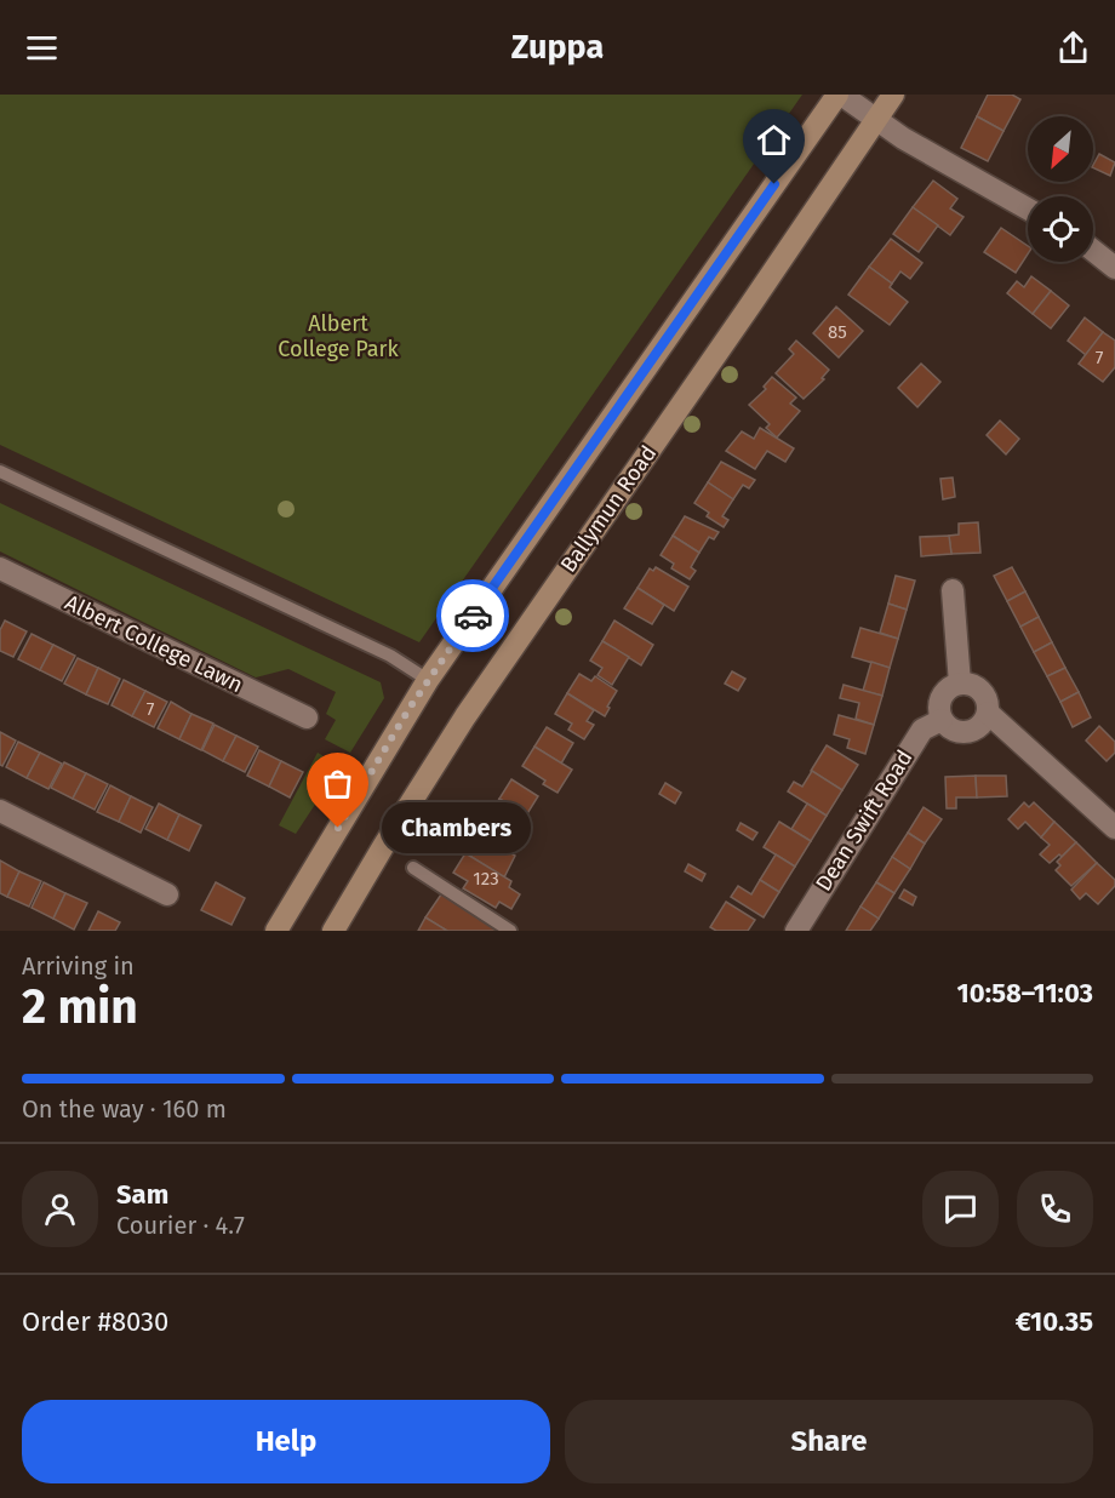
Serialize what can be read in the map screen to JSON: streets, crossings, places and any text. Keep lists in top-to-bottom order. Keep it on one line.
{"streets":{"main road":["Ballymun Road"],"street":["Albert College Lawn","Dean Swift Road"]},"parks":["Albert College Park"],"places":["Chambers"],"house_numbers":["85","7","7","123"],"north":"bottom left","page":{"header":"Zuppa","bubble":"Chambers","heading":["2 min","Arriving in","10:58–11:03"],"panel":["Sam","Courier · 4.7","Order #8030","€10.35"],"bar":"On the way · 160 m","buttons":["Help","Share"]}}
